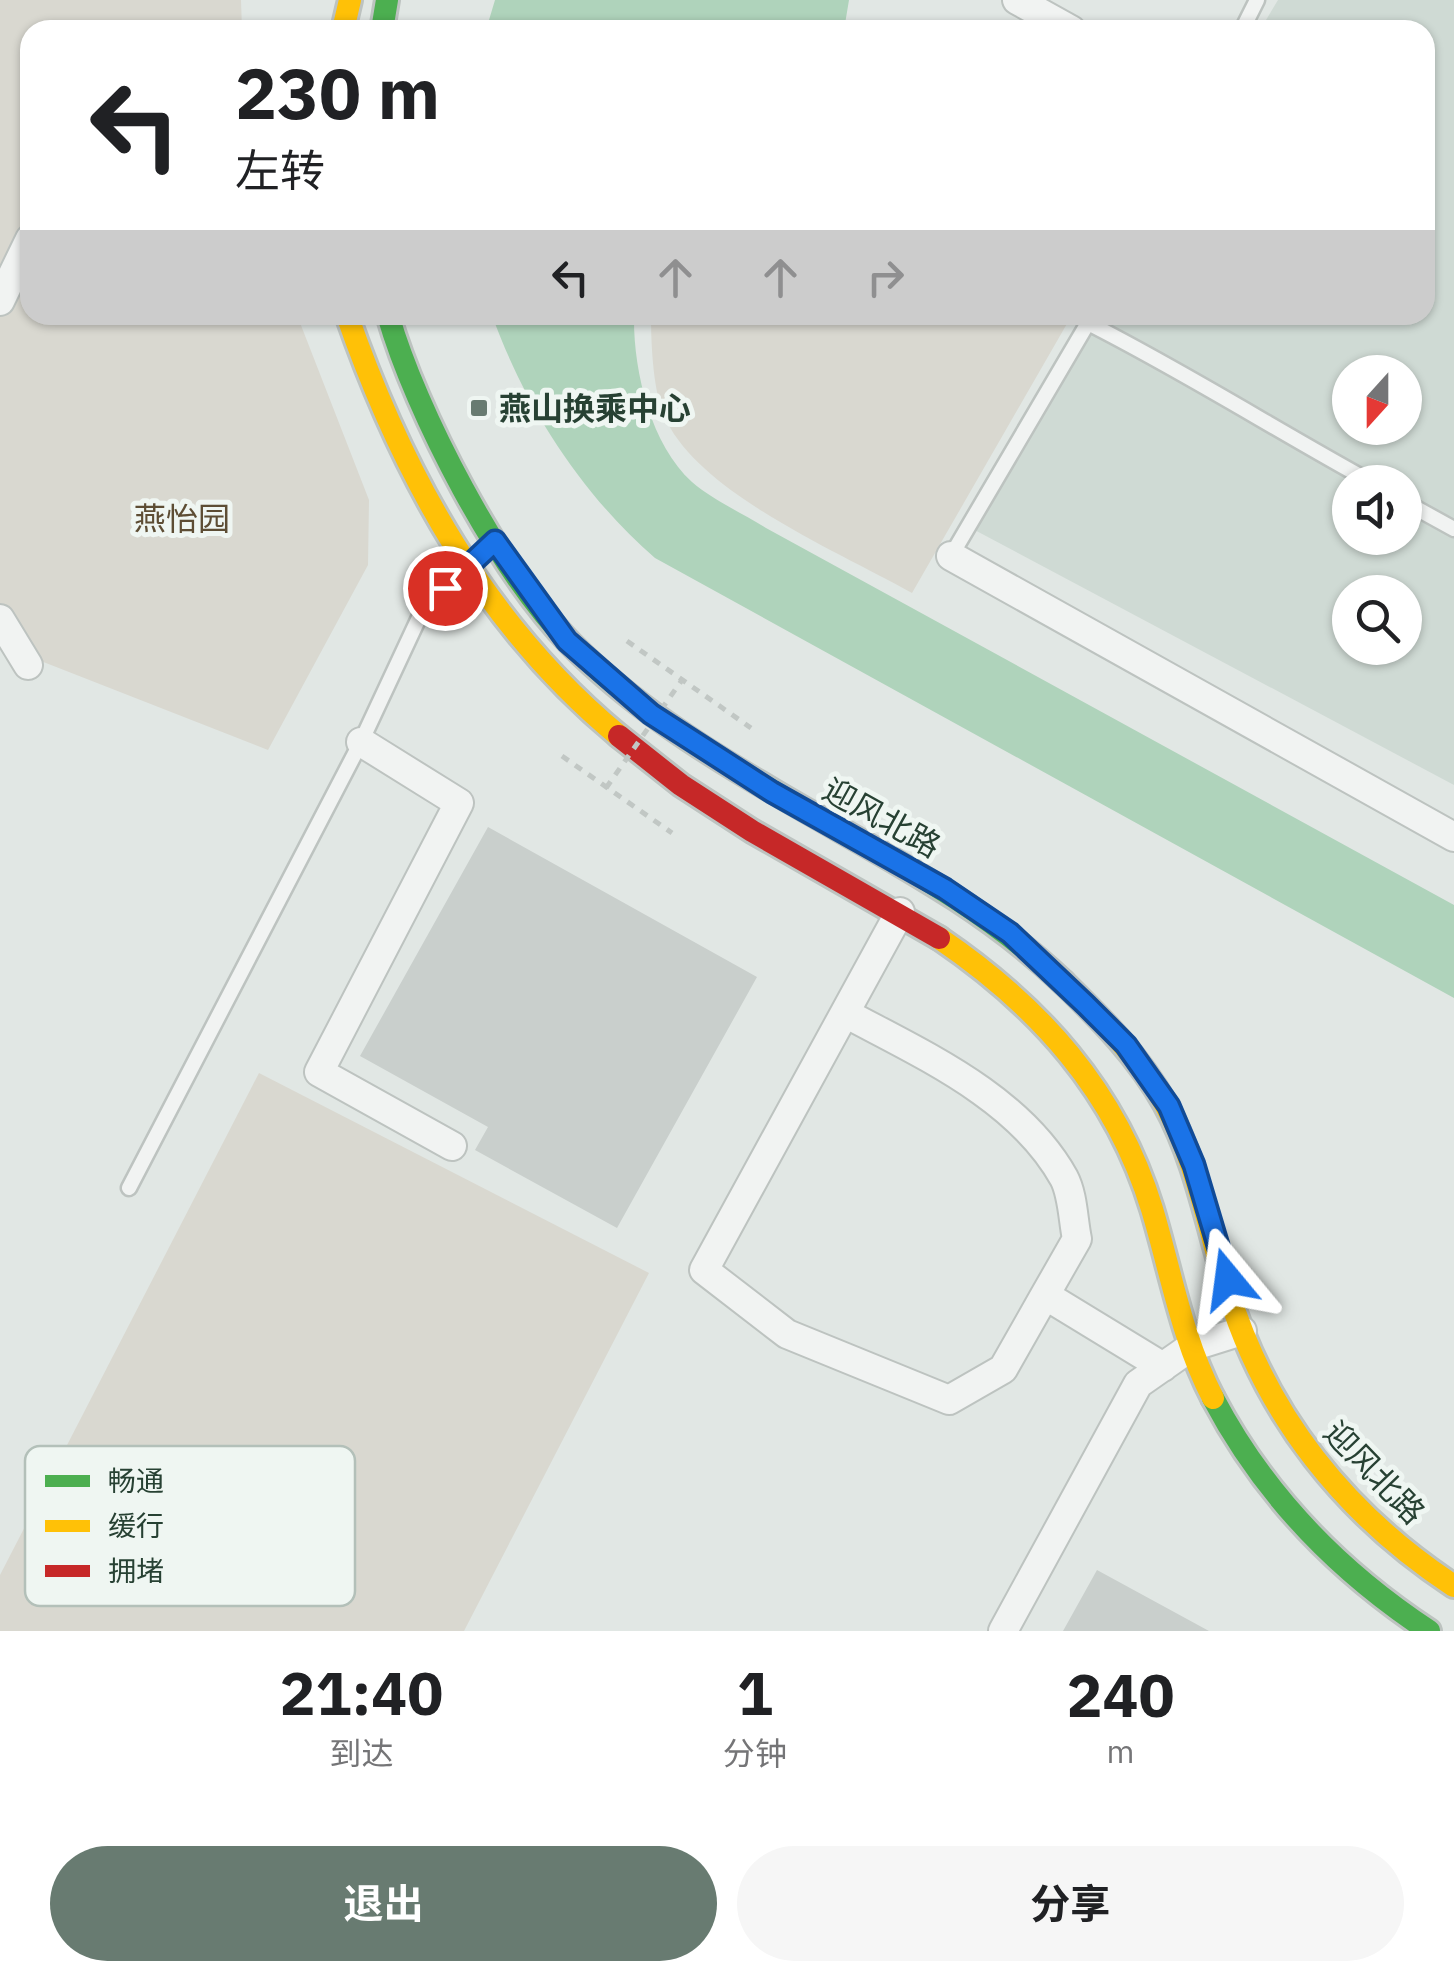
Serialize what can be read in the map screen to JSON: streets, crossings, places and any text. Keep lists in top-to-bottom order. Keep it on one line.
{"streets":{"street":["迎风北路"]},"parks":["燕怡园"],"places":{"transit":["燕山换乘中心"]},"legend":["畅通","缓行","拥堵"],"north":"bottom","page":{"turn":["230 m","左转"],"eta":["21:40","到达","1","分钟","240","m"],"buttons":["退出","分享"]}}
